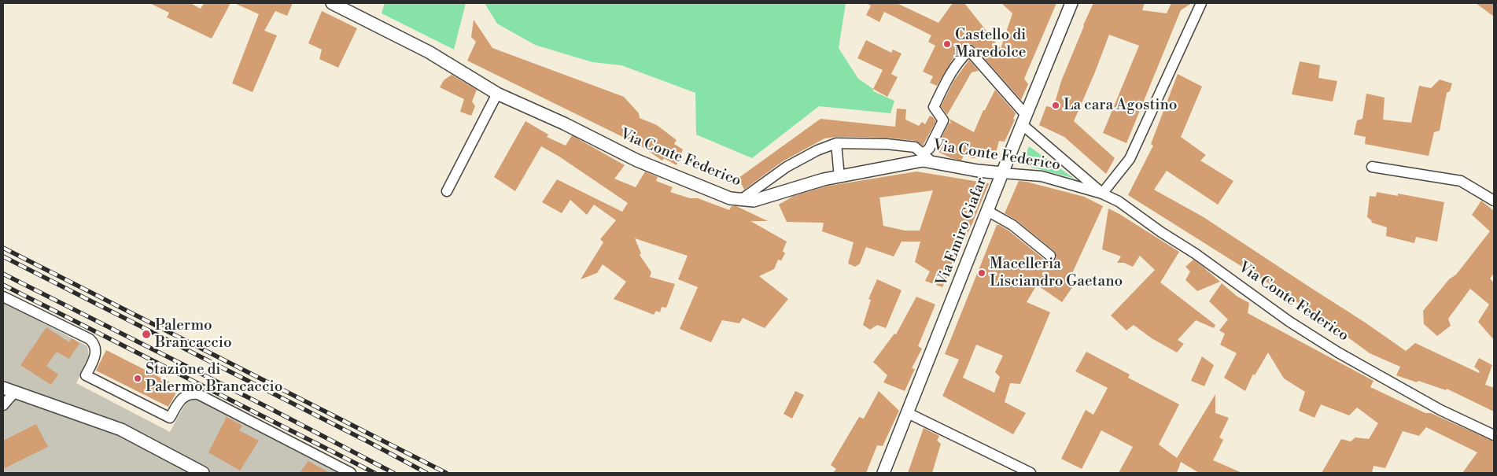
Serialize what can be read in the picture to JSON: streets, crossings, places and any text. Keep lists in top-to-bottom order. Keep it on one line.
{"streets":{"street":["Via Conte Federico","Via Emiro Giafar"]},"crossings":[["Via Conte Federico","Via Emiro Giafar"]],"places":["Castello di Maredolce","La cara Agostino","Macelleria Lisciandro Gaetano","Palermo Brancaccio","Stazione di Palermo Brancaccio"]}
